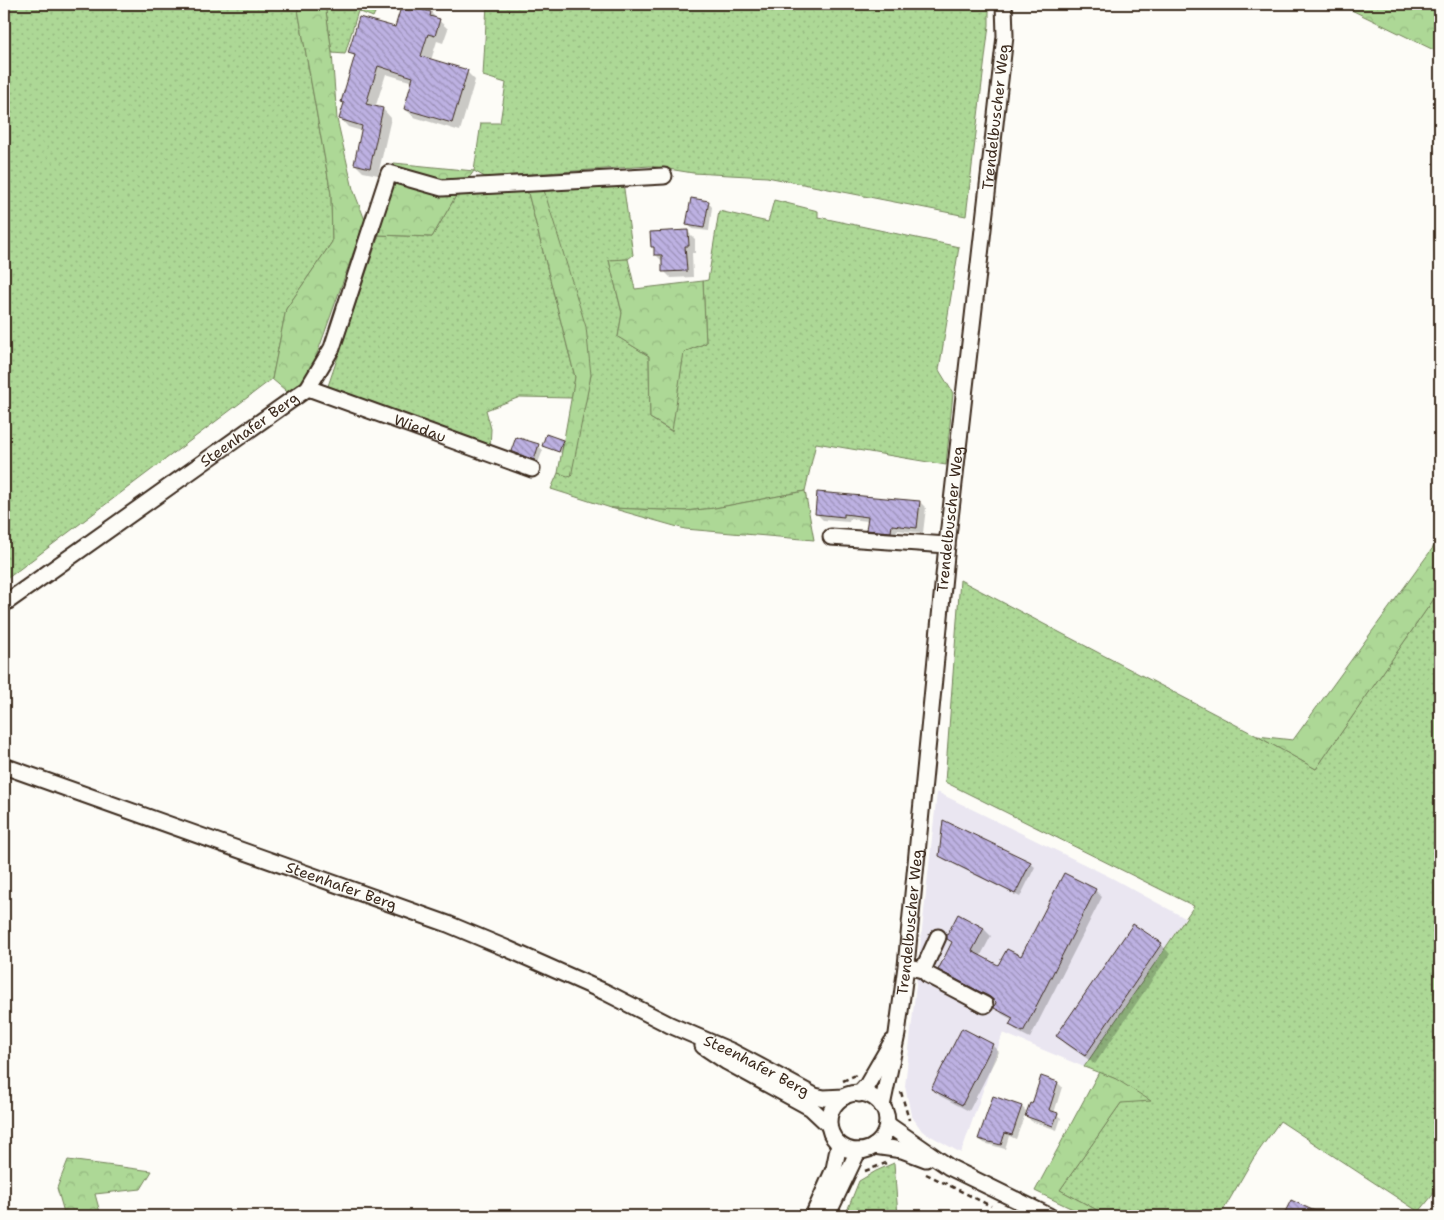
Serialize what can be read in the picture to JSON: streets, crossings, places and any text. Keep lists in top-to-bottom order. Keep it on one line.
{"streets":{"street":["Trendelbuscher Weg","Steenhafer Berg","Wiedau"]},"crossings":[["Trendelbuscher Weg","Steenhafer Berg"],["Steenhafer Berg","Wiedau"]]}
